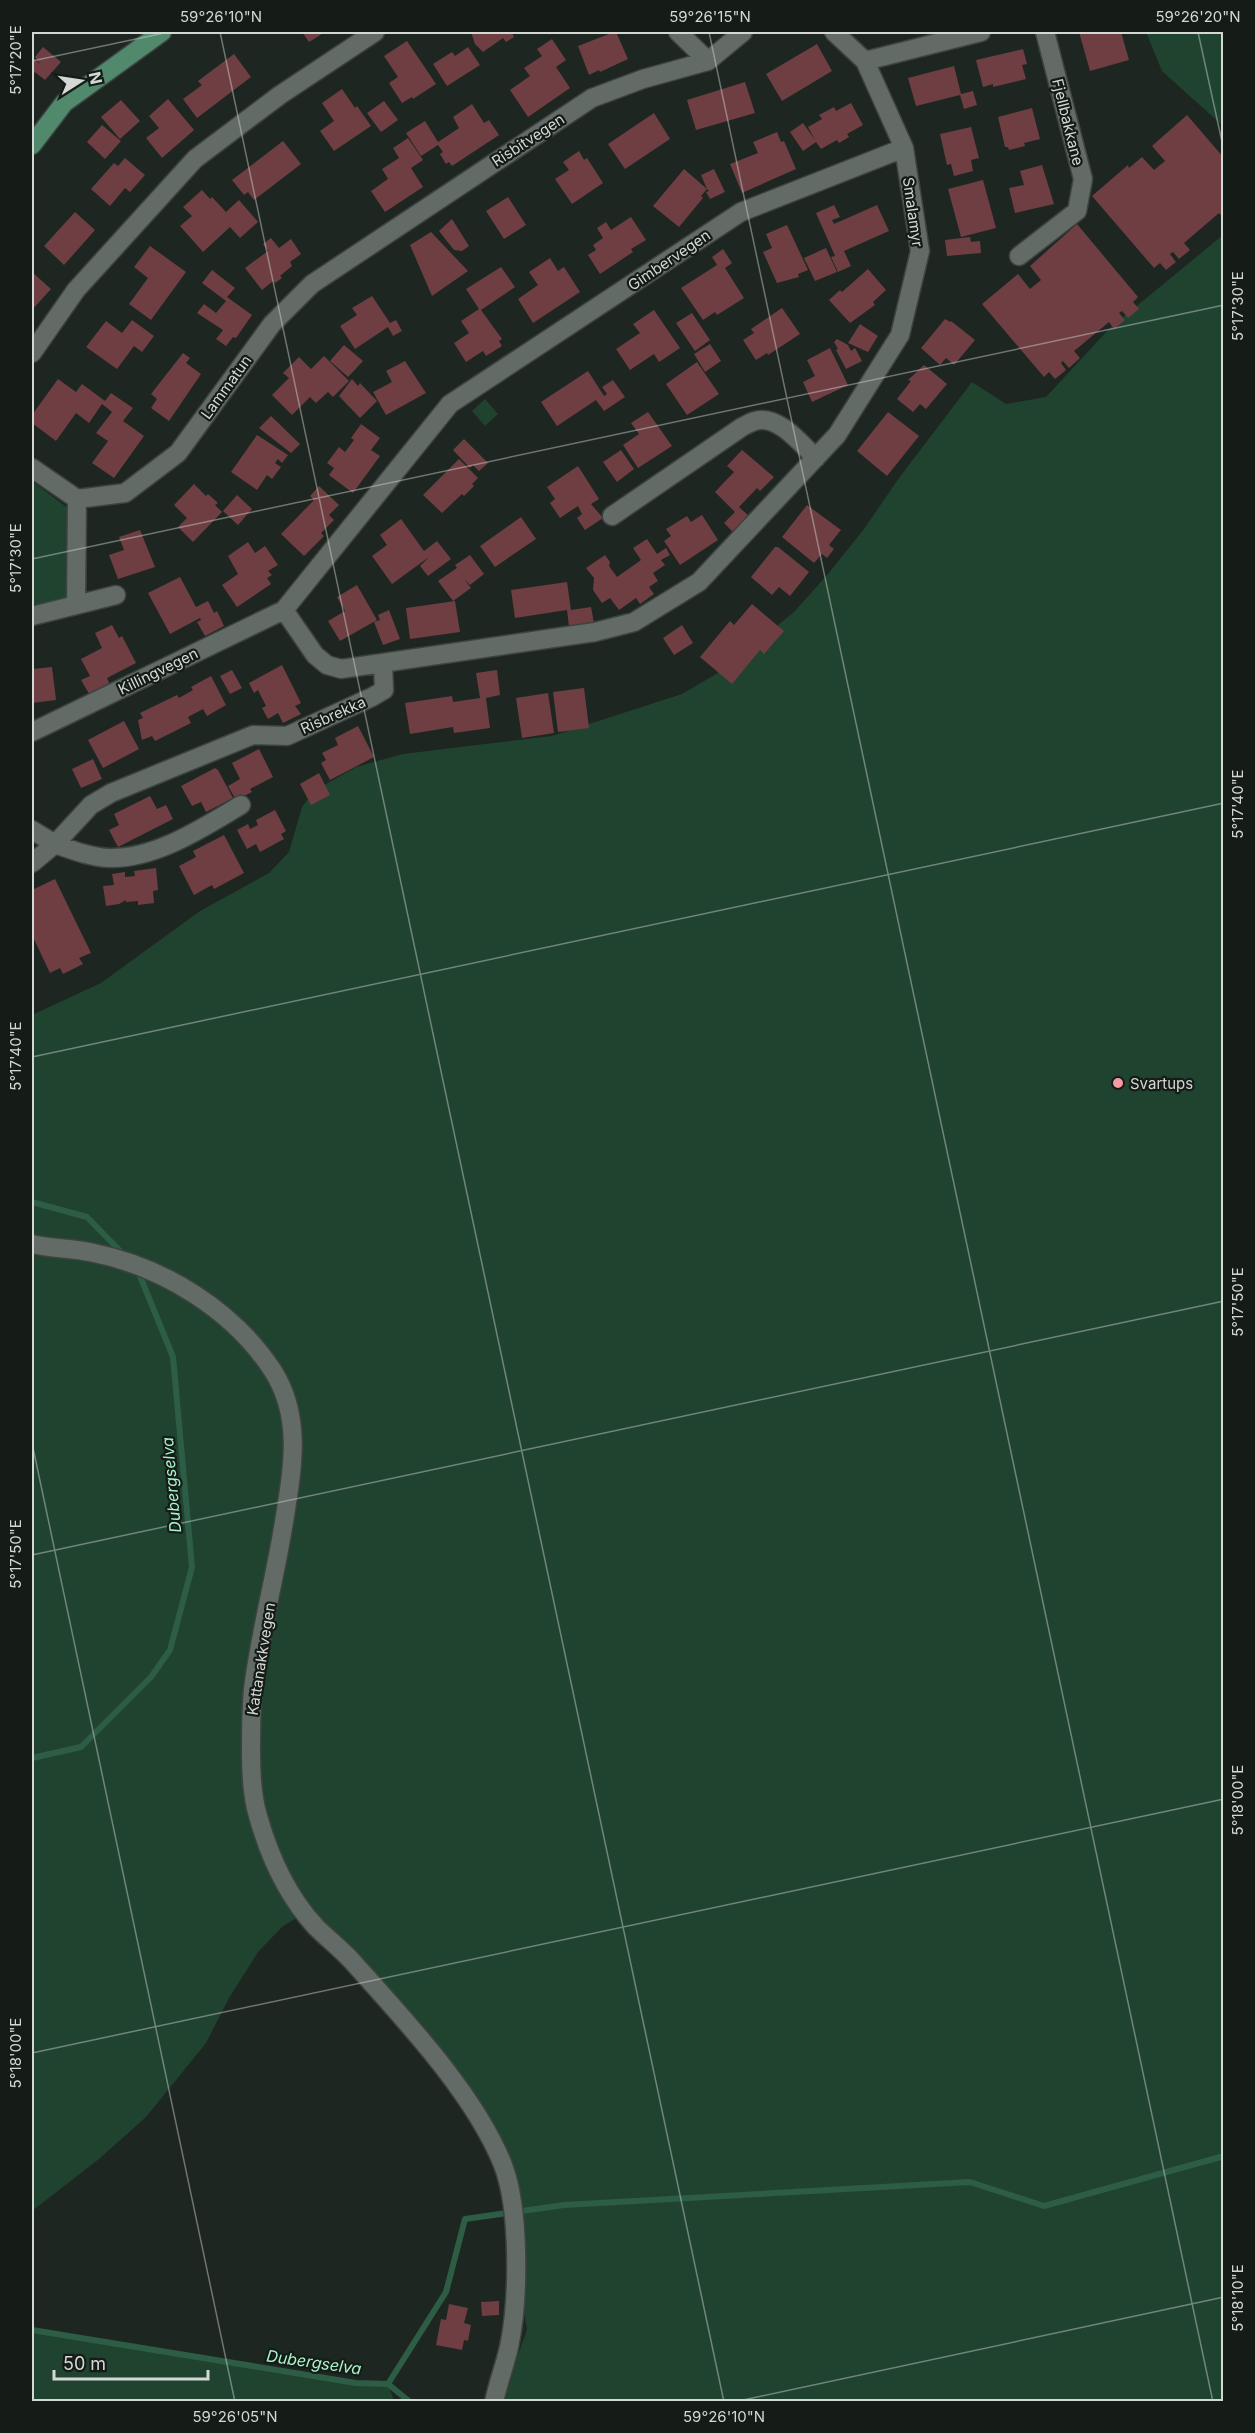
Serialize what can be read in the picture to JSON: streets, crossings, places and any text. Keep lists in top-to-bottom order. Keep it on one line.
{"streets":{"street":["Fjellbakkane","Risbitvegen","Smalamyr","Gimbervegen","Lammatun","Killingvegen","Risbrekka","Kattanakkvegen"]},"crossings":[["Risbitvegen","Lammatun"],["Smalamyr","Gimbervegen"],["Smalamyr","Risbrekka"],["Gimbervegen","Killingvegen"]],"water":["Dubergselva"],"places":["Svartups"],"scale_bar":"50 m","north":"right","coordinates":["59°26'10\"N","59°26'15\"N","59°26'20\"N","5°17'20\"E","5°17'30\"E","5°17'40\"E","5°17'50\"E","5°18'00\"E","5°18'10\"E","59°26'05\"N"]}
